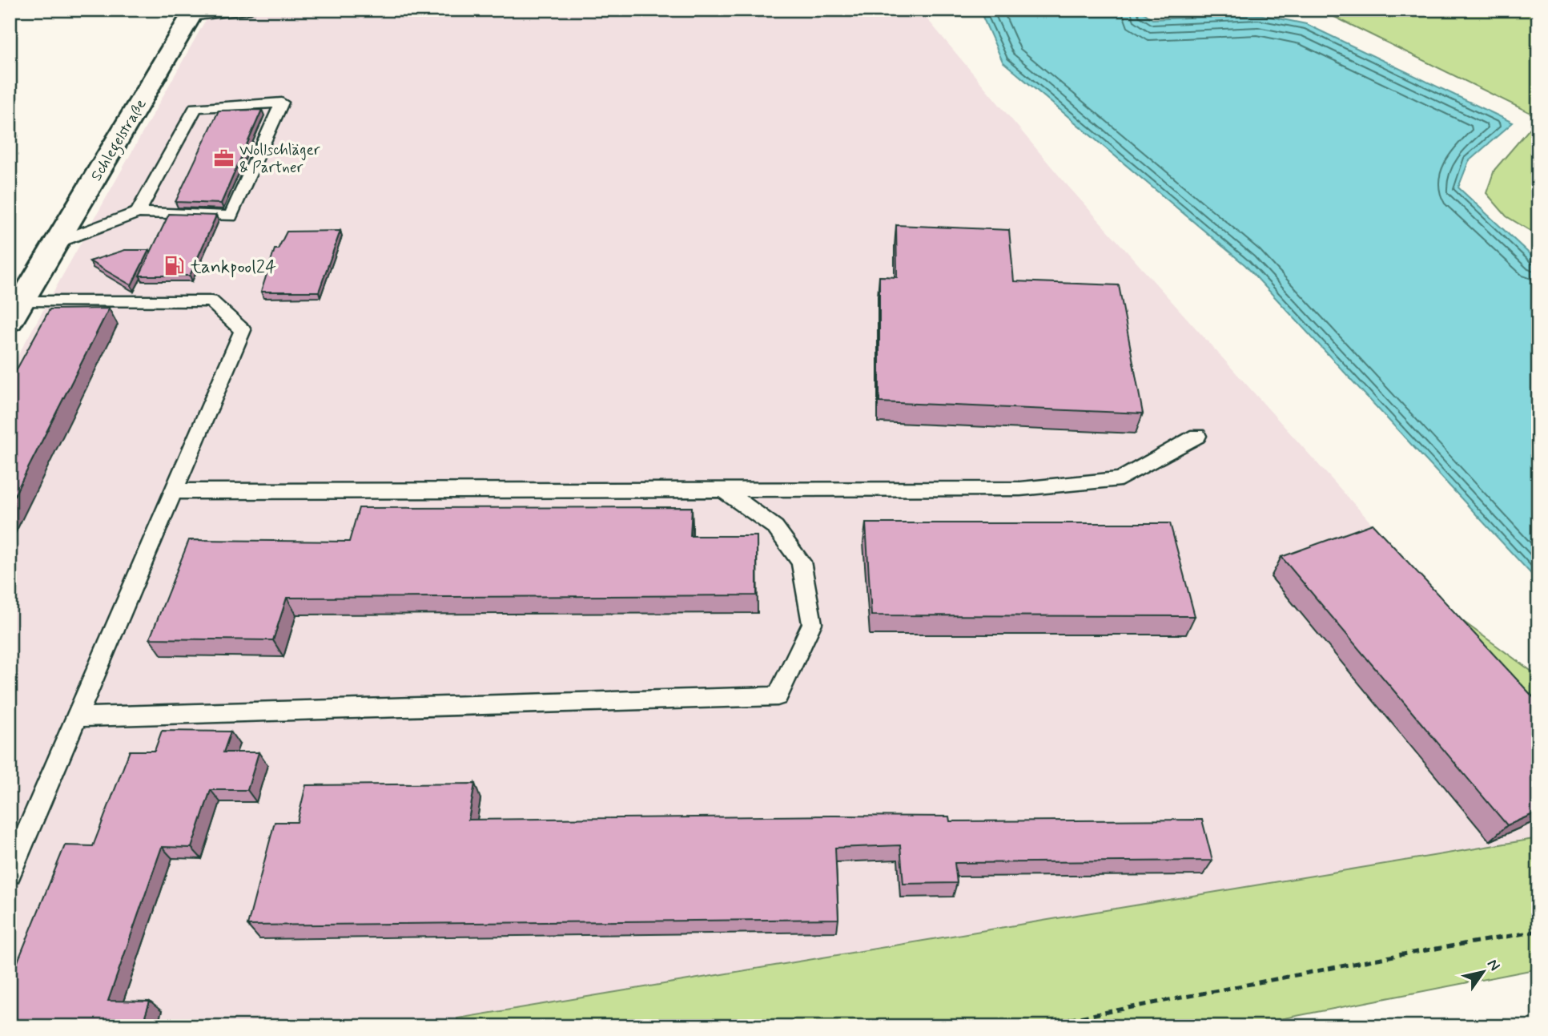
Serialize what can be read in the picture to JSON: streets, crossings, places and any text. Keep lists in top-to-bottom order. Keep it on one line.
{"streets":{"street":["Schlegelstraße"]},"places":{"office":["Wollschläger & Partner"],"fuel station":["tankpool24"]},"north":"top right"}
